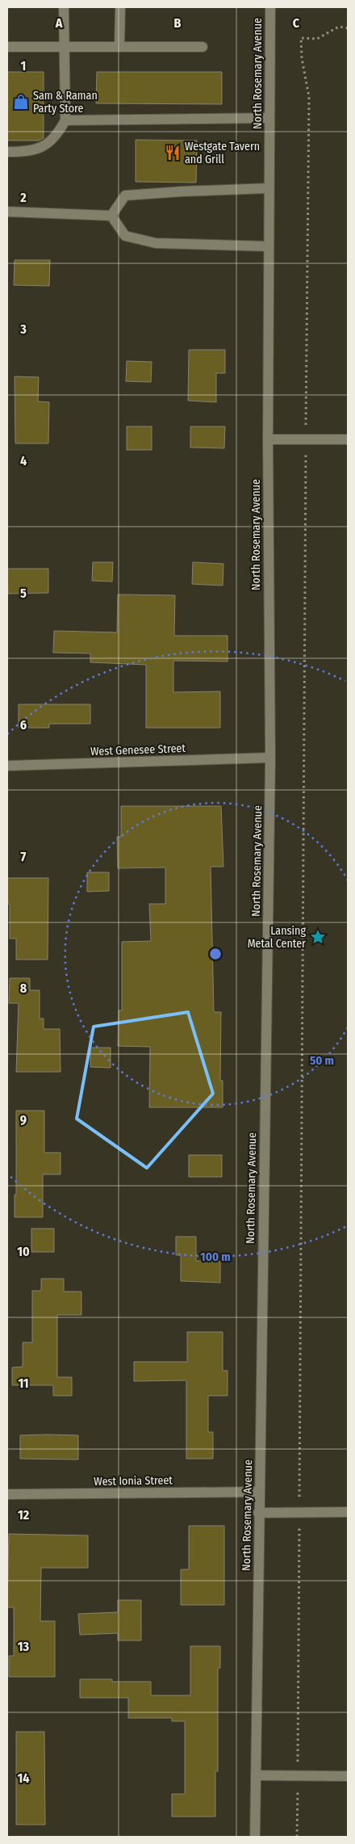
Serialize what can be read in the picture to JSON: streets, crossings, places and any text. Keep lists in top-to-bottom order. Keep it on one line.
{"streets":{"street":["North Rosemary Avenue","West Genesee Street","West Ionia Street"]},"crossings":[["North Rosemary Avenue","West Genesee Street"],["North Rosemary Avenue","West Ionia Street"]],"places":{"shop":["Sam & Raman Party Store"],"restaurant":["Westgate Tavern and Grill"],"place":["Lansing Metal Center"]},"grid":{"columns":["A","B","C"],"rows":["1","2","3","4","5","6","7","8","9","10","11","12","13","14"]},"rings":["50 m","100 m"]}
